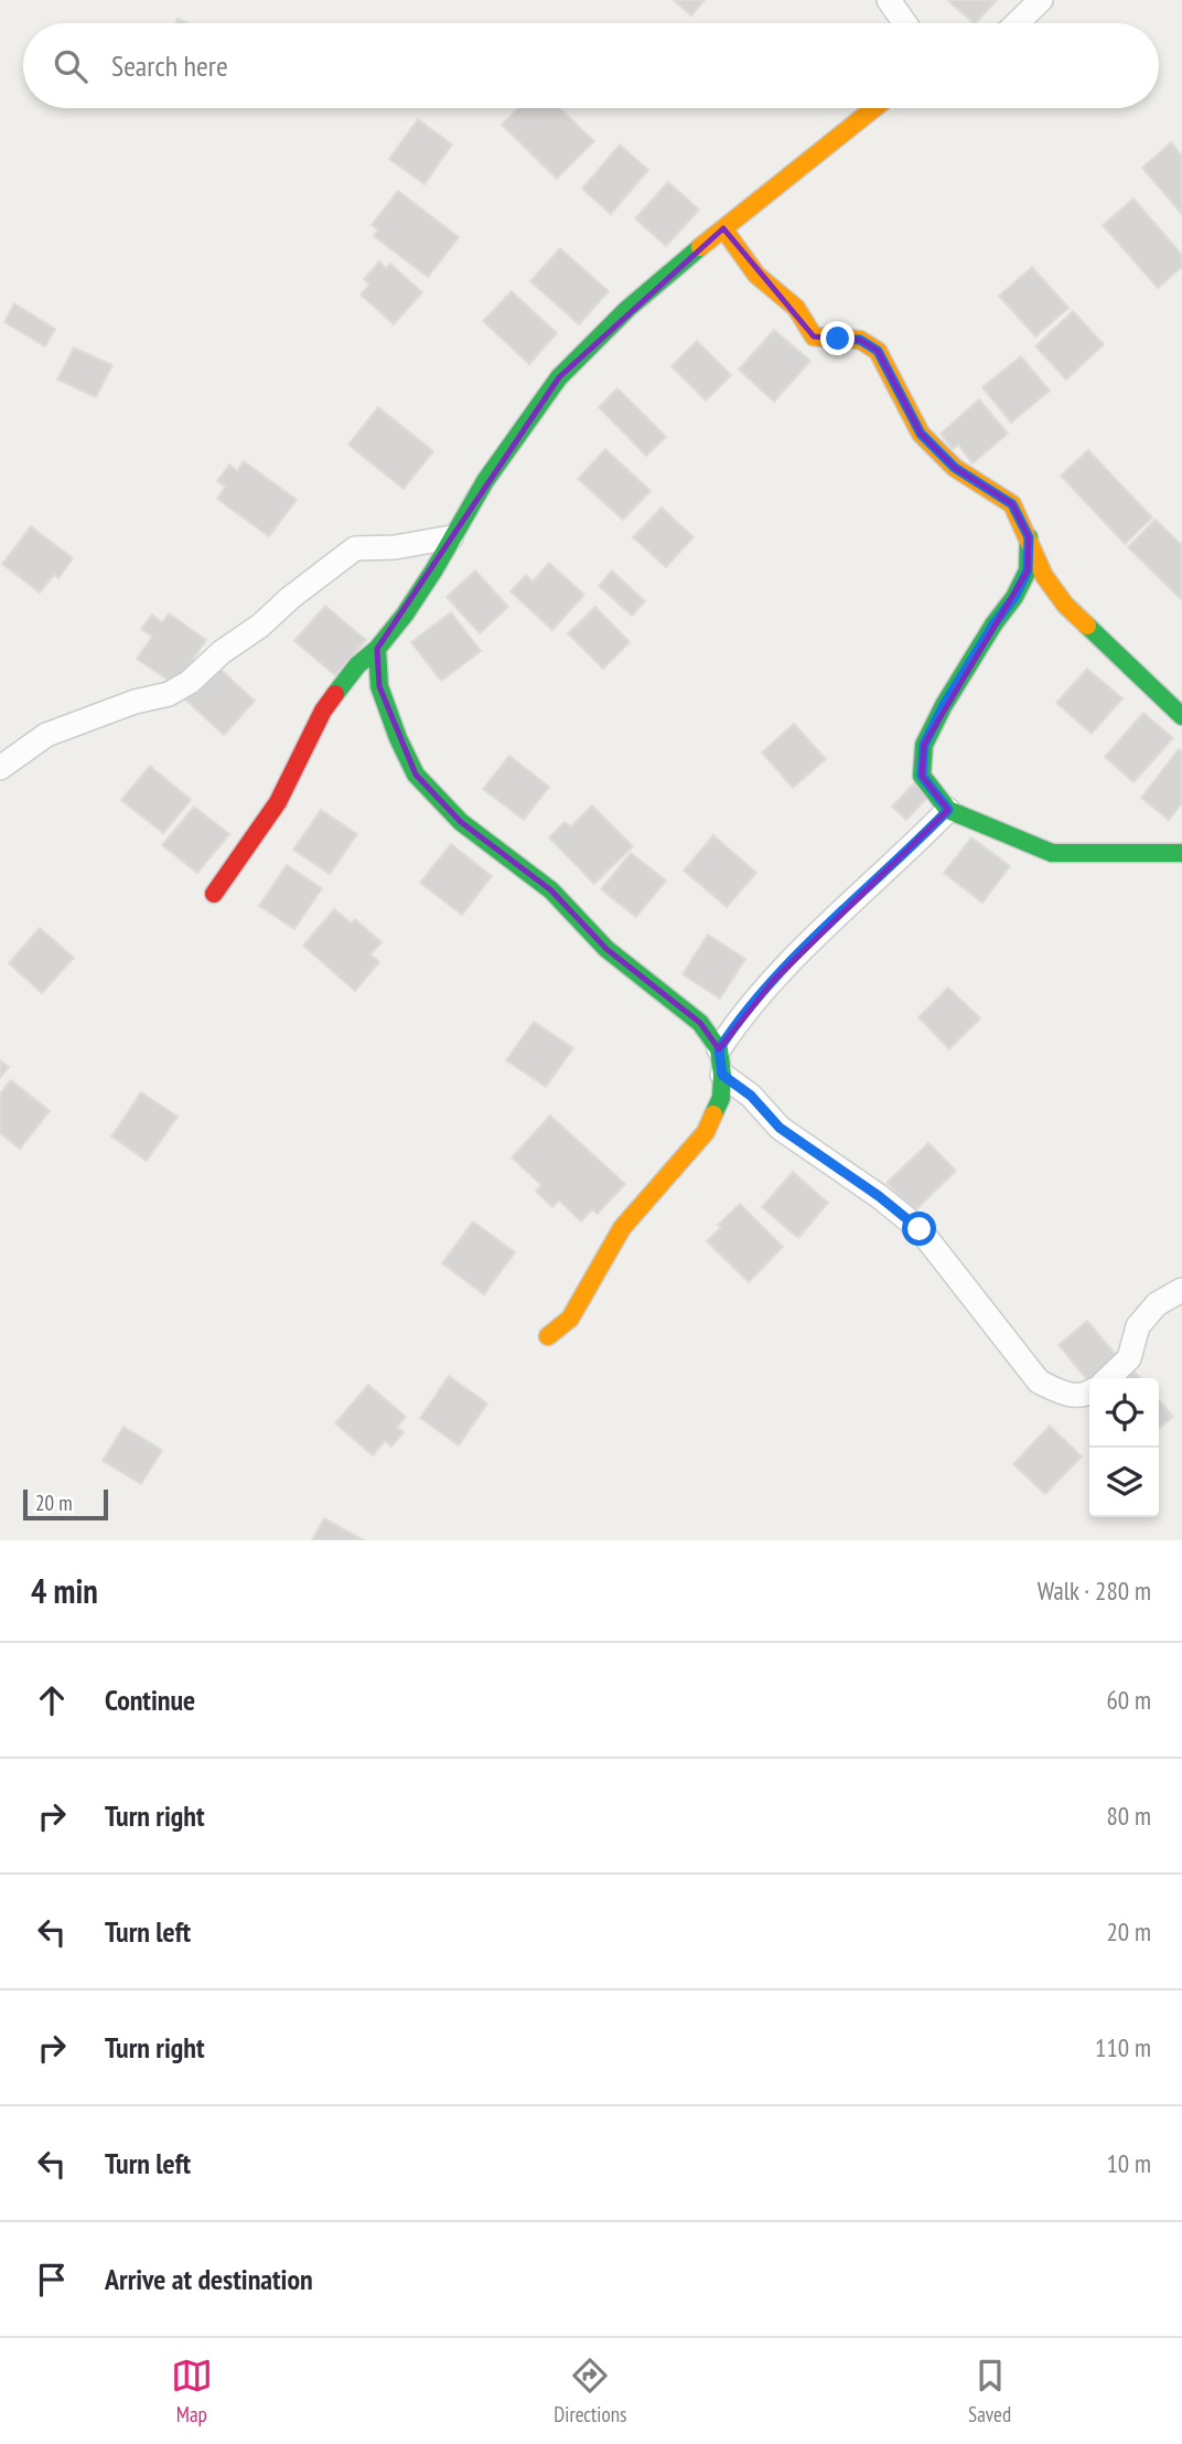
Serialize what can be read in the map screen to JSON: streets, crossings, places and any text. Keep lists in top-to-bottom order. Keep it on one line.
{"scale_bar":"20 m","page":{"search":"Search here","scale":"20 m","heading":["4 min","Walk · 280 m"],"list":[["Continue","60 m"],["Turn right","80 m"],["Turn left","20 m"],["Turn right","110 m"],["Turn left","10 m"],"Arrive at destination"],"nav":["Map","Directions","Saved"]}}
